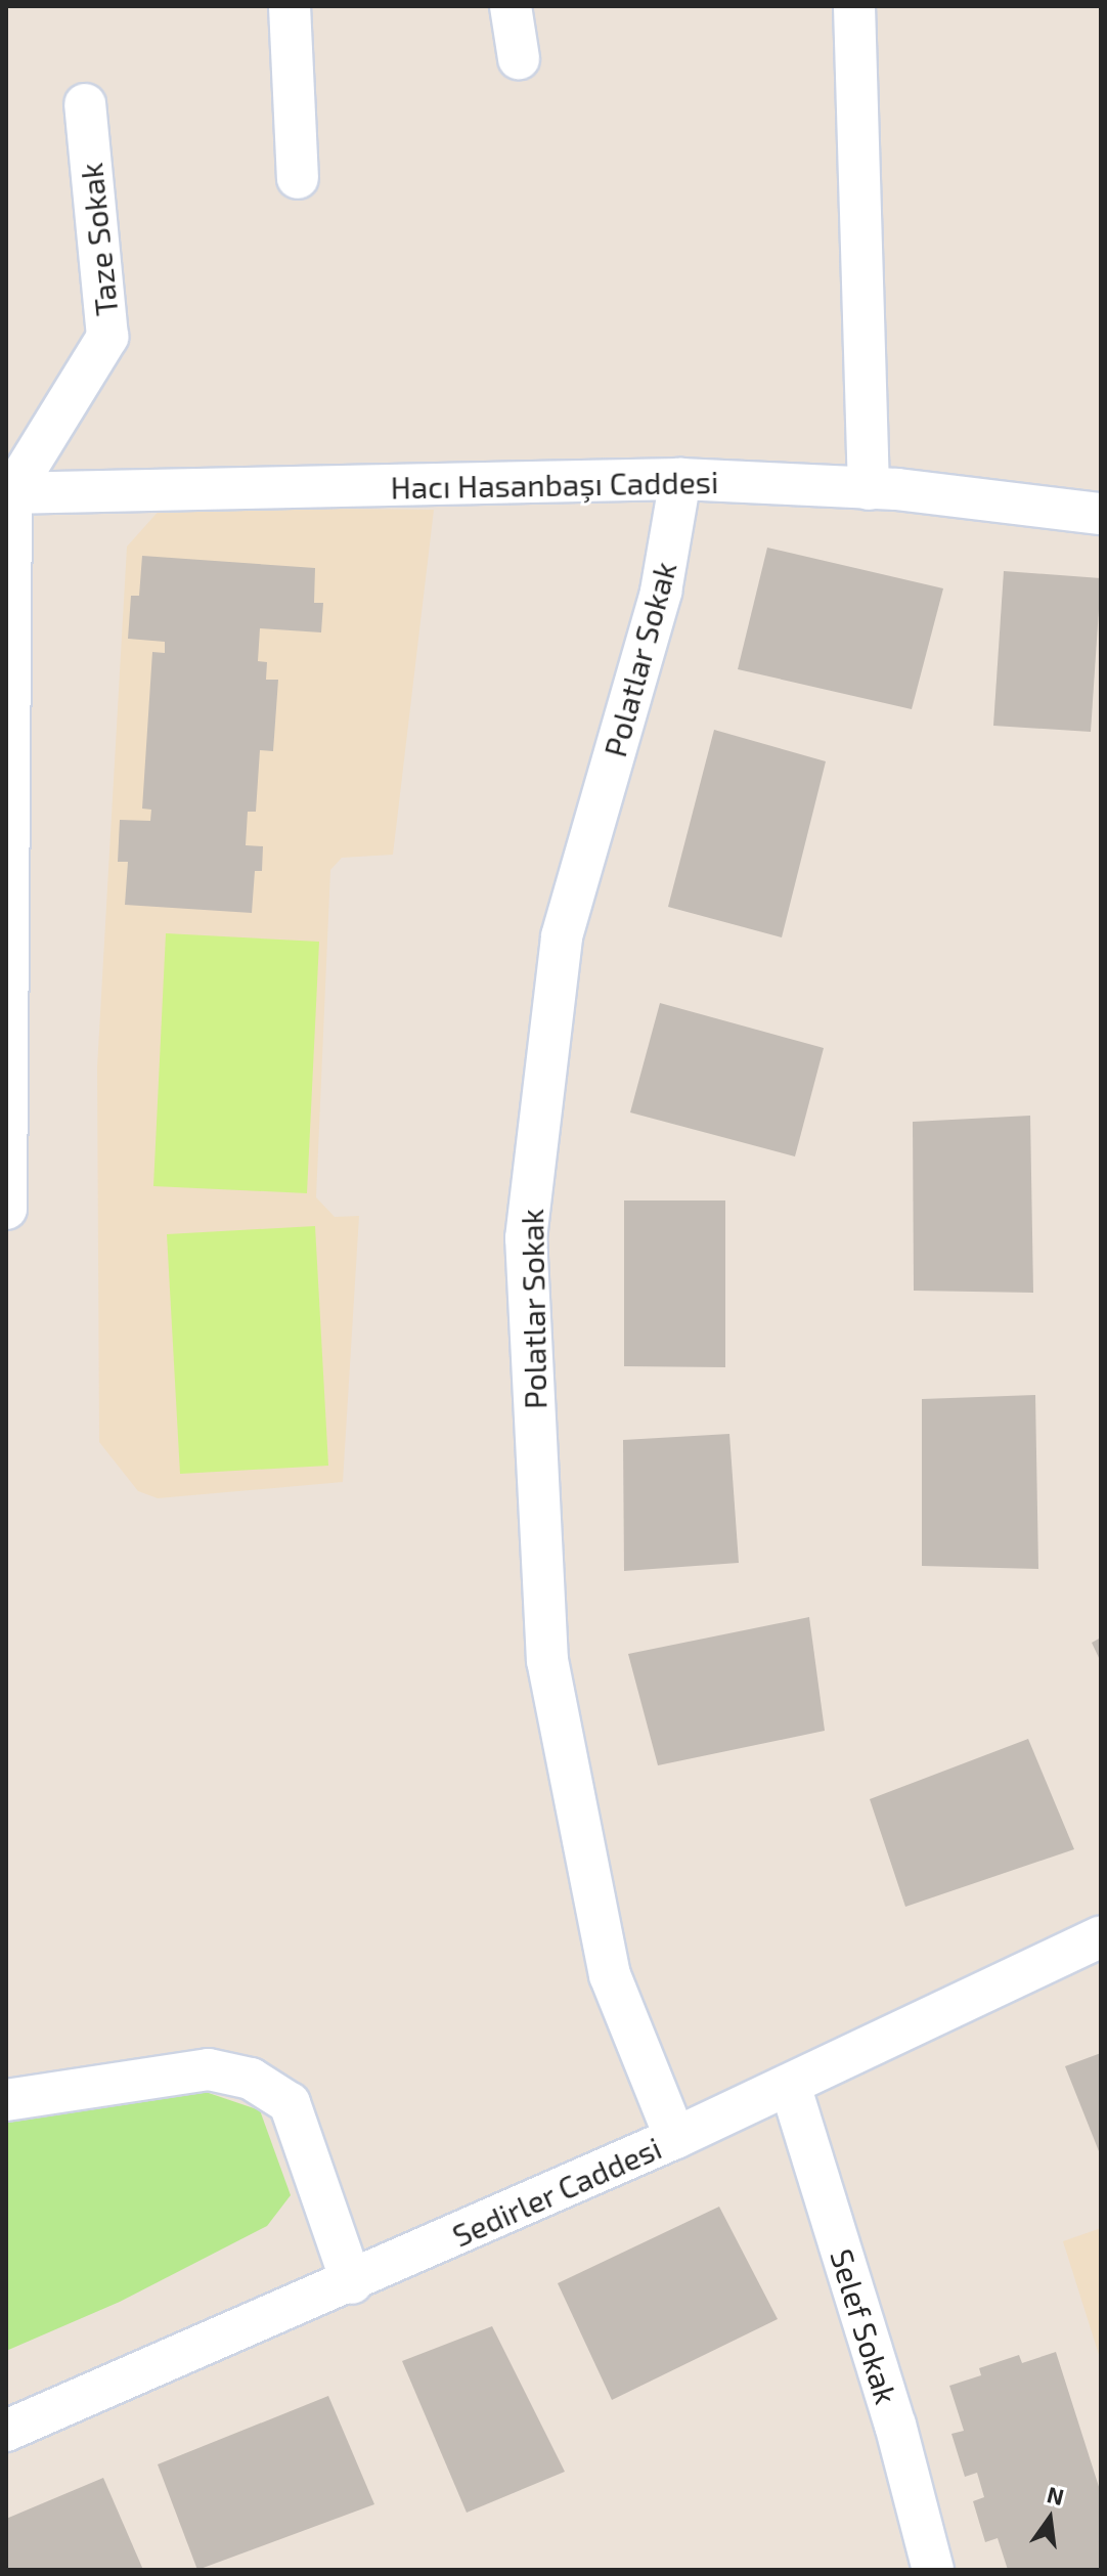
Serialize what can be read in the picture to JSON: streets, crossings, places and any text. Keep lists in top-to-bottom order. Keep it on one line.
{"streets":{"street":["Taze Sokak","Hacı Hasanbaşı Caddesi","Polatlar Sokak","Sedirler Caddesi","Selef Sokak"]},"crossings":[["Taze Sokak","Hacı Hasanbaşı Caddesi"],["Hacı Hasanbaşı Caddesi","Polatlar Sokak"],["Polatlar Sokak","Sedirler Caddesi"],["Sedirler Caddesi","Selef Sokak"]],"north":"top"}
